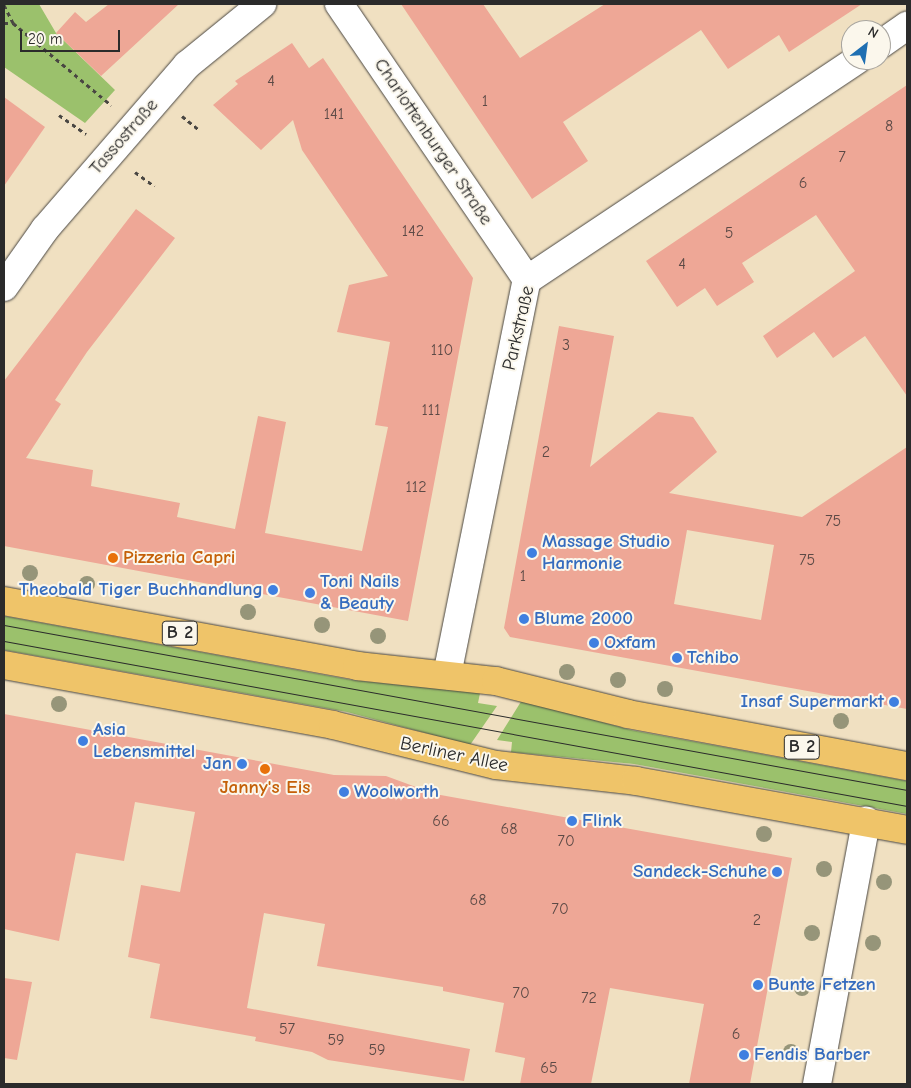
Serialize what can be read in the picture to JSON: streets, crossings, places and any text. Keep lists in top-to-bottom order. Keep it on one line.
{"streets":{"main road":["B 2","Berliner Allee"],"street":["Tassostraße","Charlottenburger Straße","Parkstraße"]},"crossings":[["Charlottenburger Straße","Parkstraße"],["Parkstraße","B 2"]],"places":["Massage Studio Harmonie","Pizzeria Capri","Theobald Tiger Buchhandlung","Toni Nails & Beauty","Blume 2000","Oxfam","Tchibo","Insaf Supermarkt","Asia Lebensmittel","Jan","Janny's Eis","Woolworth","Flink","Sandeck-Schuhe","Bunte Fetzen","Fendis Barber"],"house_numbers":["4","1","141","8","7","6","142","5","4","3","110","111","2","112","75","75","1","66","68","70","68","70","2","70","72","57","6","59","59","65"],"scale_bar":"20 m","north":"top right"}
